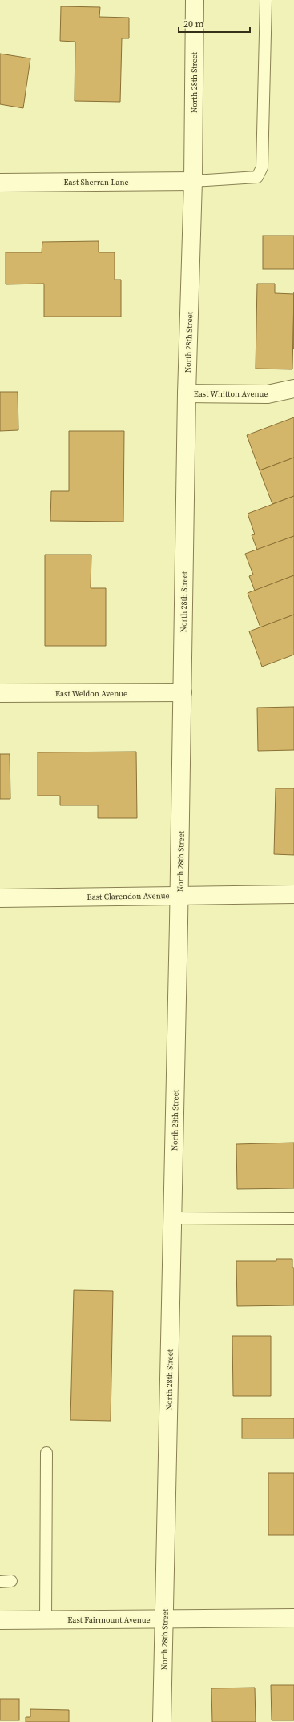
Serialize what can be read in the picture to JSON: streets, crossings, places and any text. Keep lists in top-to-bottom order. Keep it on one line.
{"streets":{"street":["North 28th Street","East Sherran Lane","East Whitton Avenue","East Weldon Avenue","East Clarendon Avenue","East Fairmount Avenue"]},"crossings":[["North 28th Street","East Sherran Lane"],["North 28th Street","East Whitton Avenue"],["North 28th Street","East Weldon Avenue"],["North 28th Street","East Clarendon Avenue"],["North 28th Street","East Fairmount Avenue"]],"scale_bar":"20 m"}
